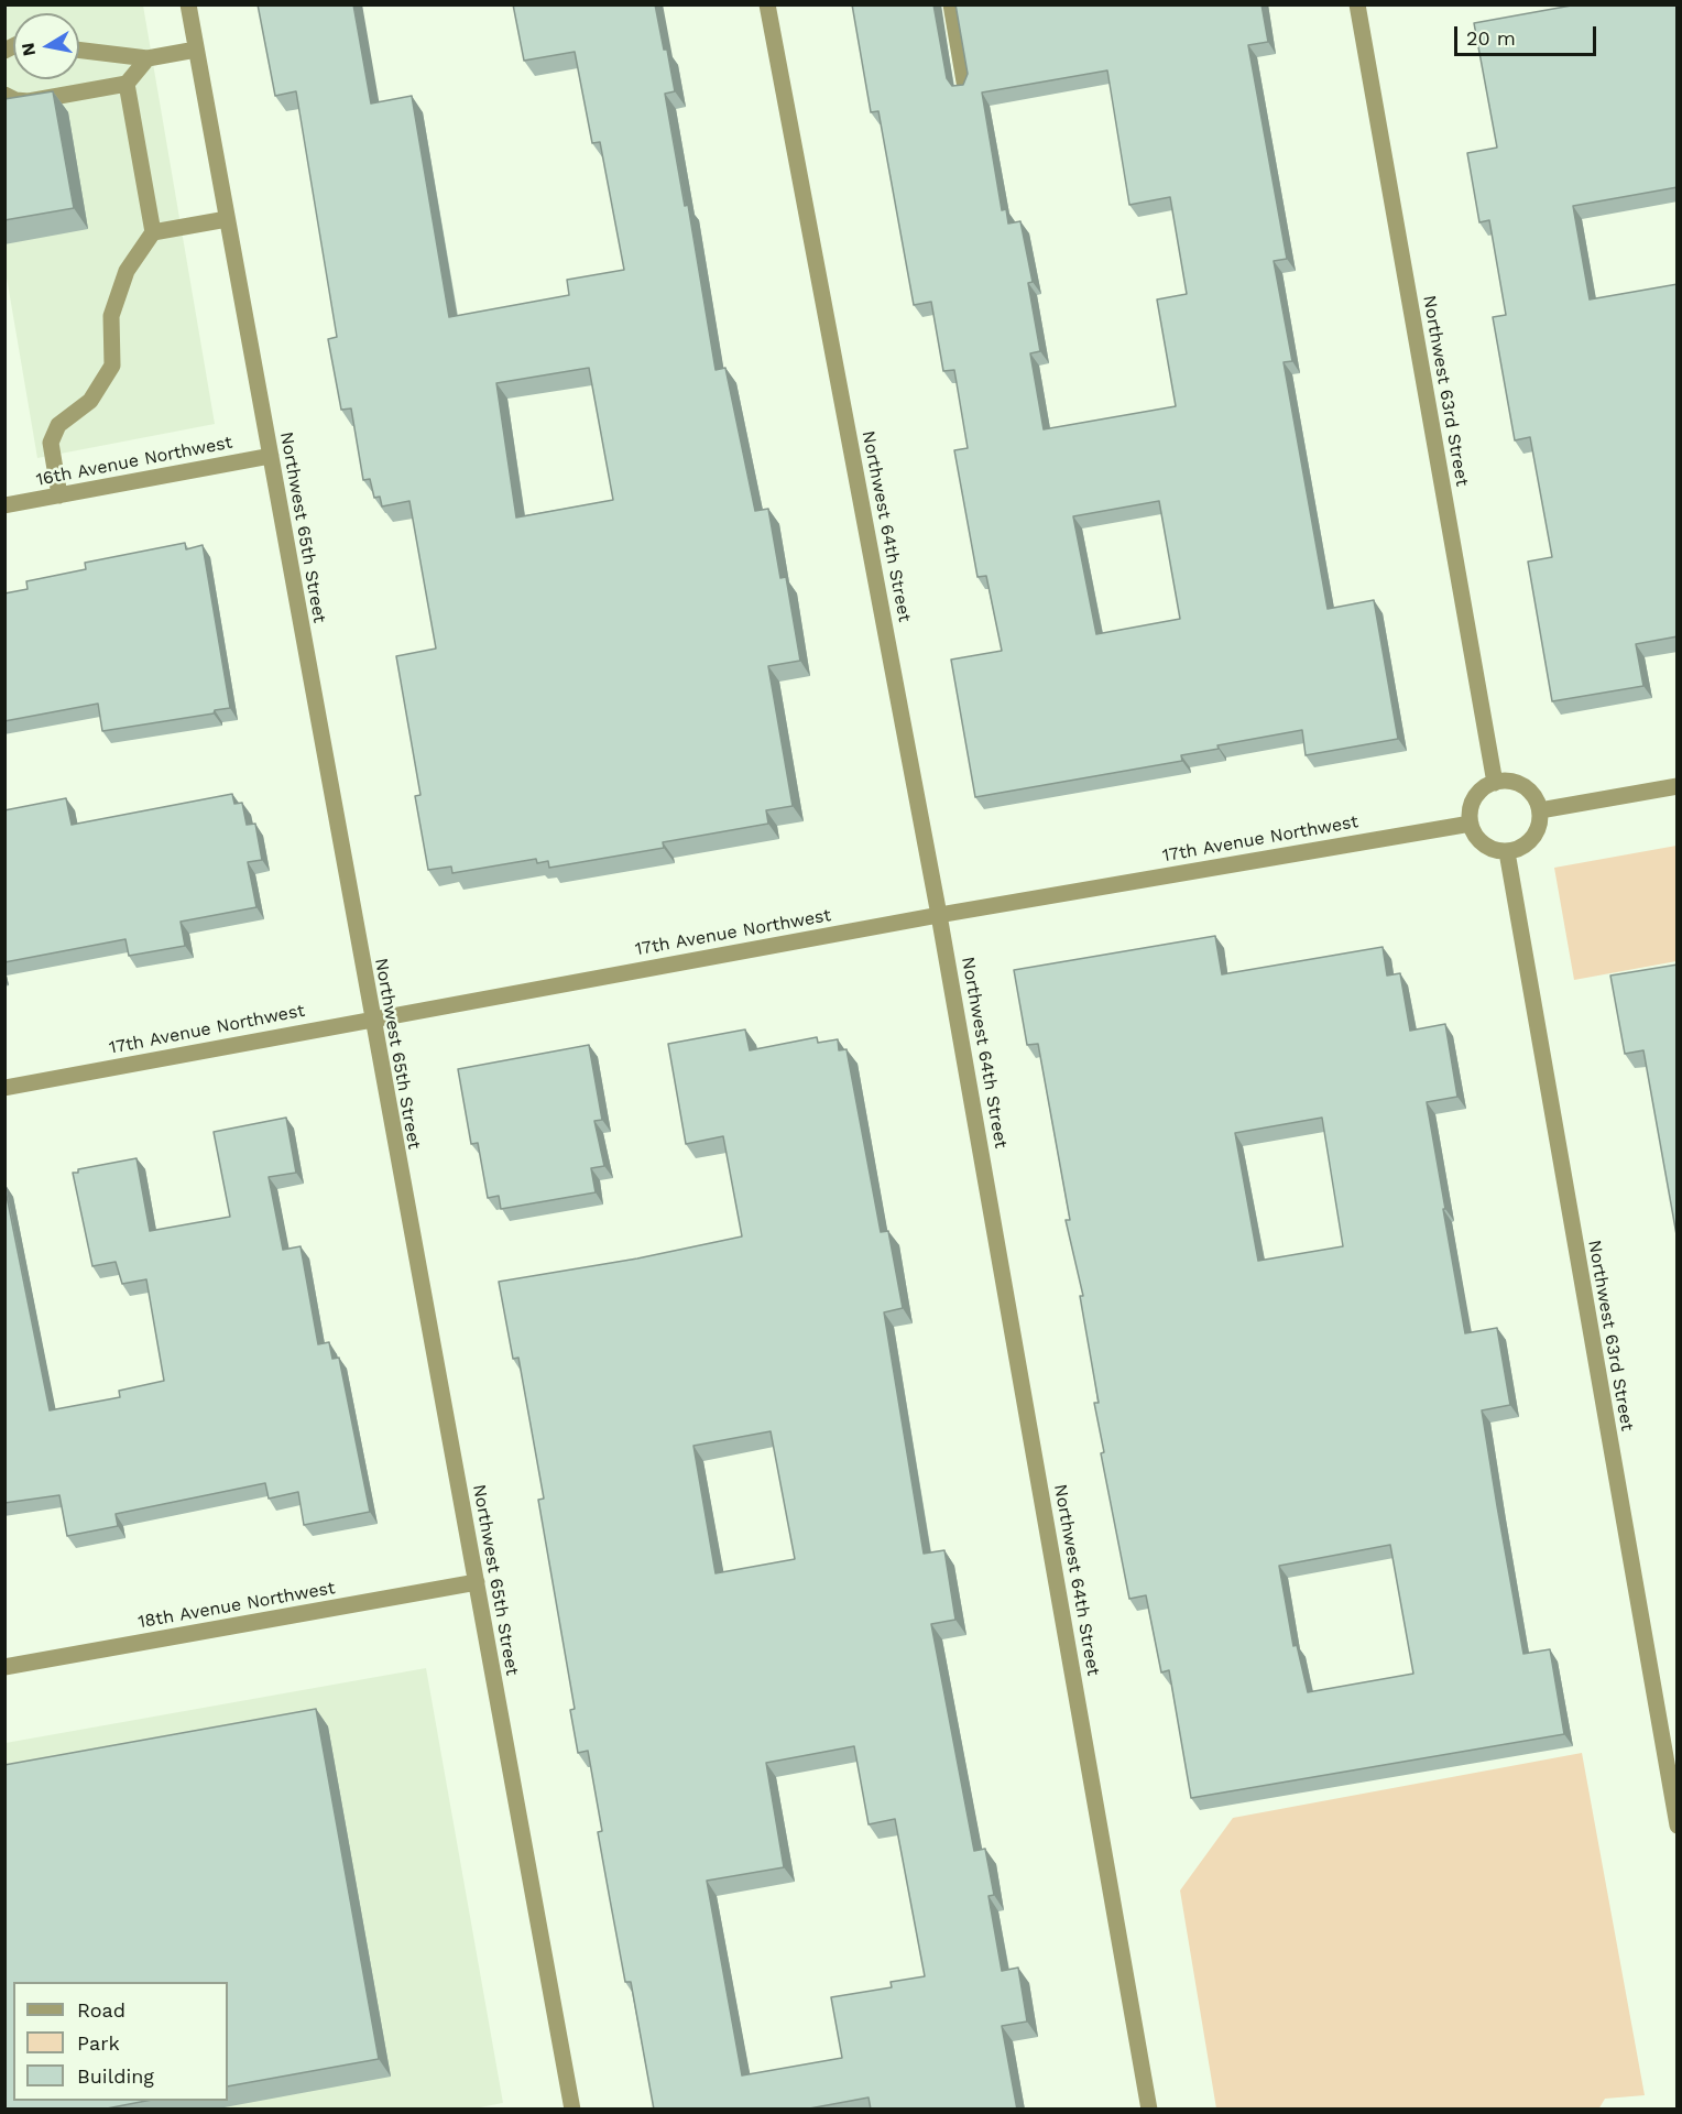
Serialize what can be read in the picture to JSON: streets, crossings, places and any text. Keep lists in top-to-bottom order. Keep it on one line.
{"streets":{"street":["Northwest 63rd Street","16th Avenue Northwest","Northwest 64th Street","Northwest 65th Street","17th Avenue Northwest","18th Avenue Northwest"]},"crossings":[["Northwest 63rd Street","17th Avenue Northwest"],["16th Avenue Northwest","Northwest 65th Street"],["Northwest 64th Street","17th Avenue Northwest"],["Northwest 65th Street","17th Avenue Northwest"],["Northwest 65th Street","18th Avenue Northwest"]],"legend":["Road","Park","Building"],"scale_bar":"20 m","north":"left"}
